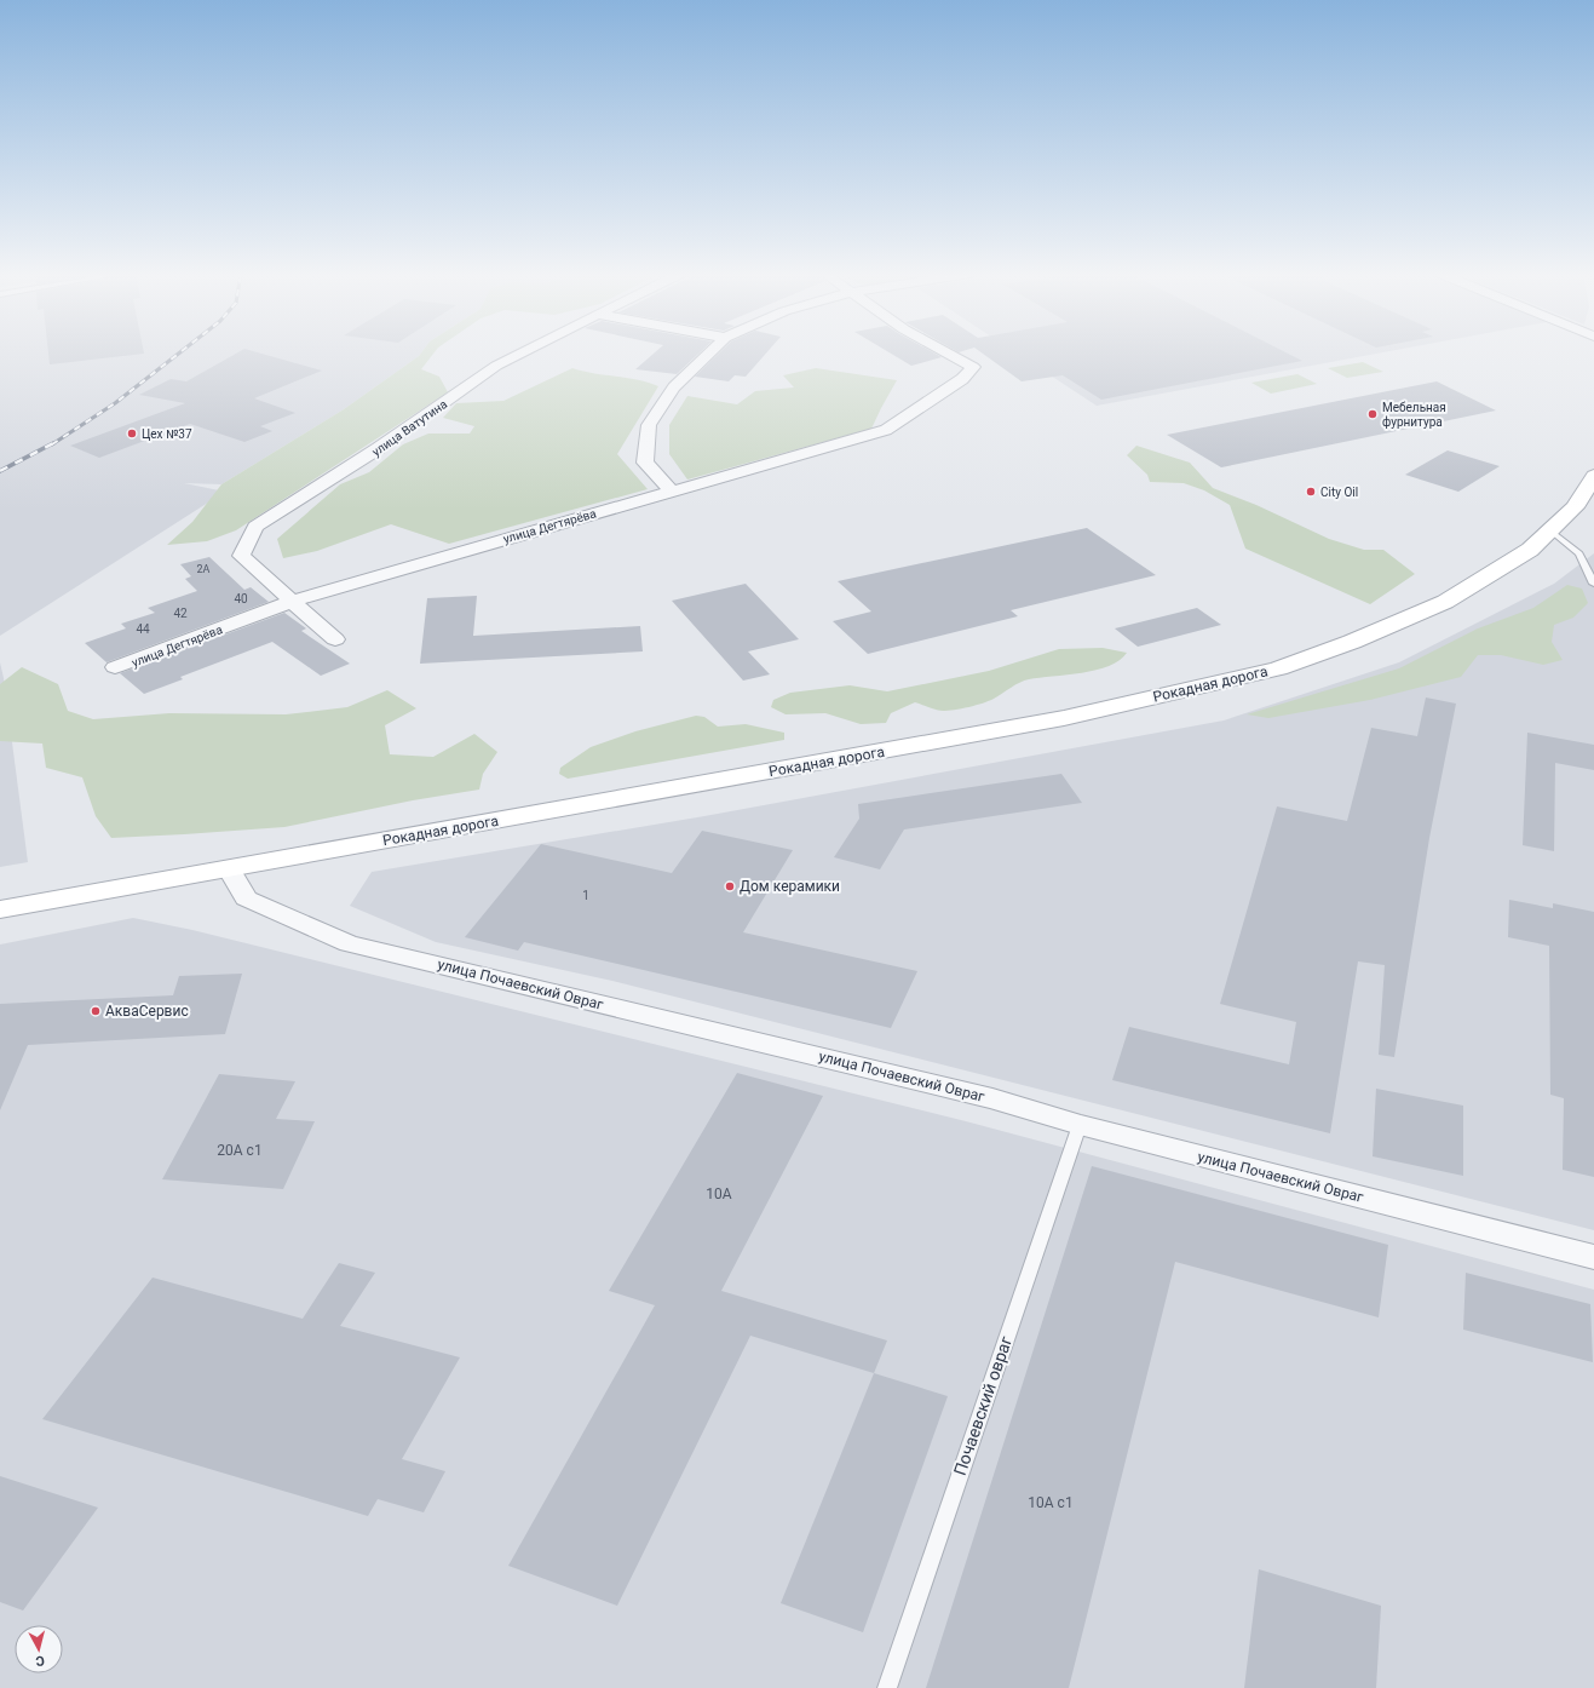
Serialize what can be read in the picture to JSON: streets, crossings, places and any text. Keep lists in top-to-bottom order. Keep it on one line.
{"streets":{"main road":["Рокадная дорога"],"street":["улица Ватутина","улица Дегтярёва","улица Почаевский Овраг"],"lane":["Почаевский овраг"]},"crossings":[["улица Ватутина","улица Дегтярёва"],["Рокадная дорога","улица Почаевский Овраг"],["улица Почаевский Овраг","Почаевский овраг"]],"places":["Мебельная фурнитура","Цех №37","City Oil","Дом керамики","АкваСервис"],"house_numbers":["2А","40","42","44","1","20А с1","10А","10А с1"],"north":"bottom"}
